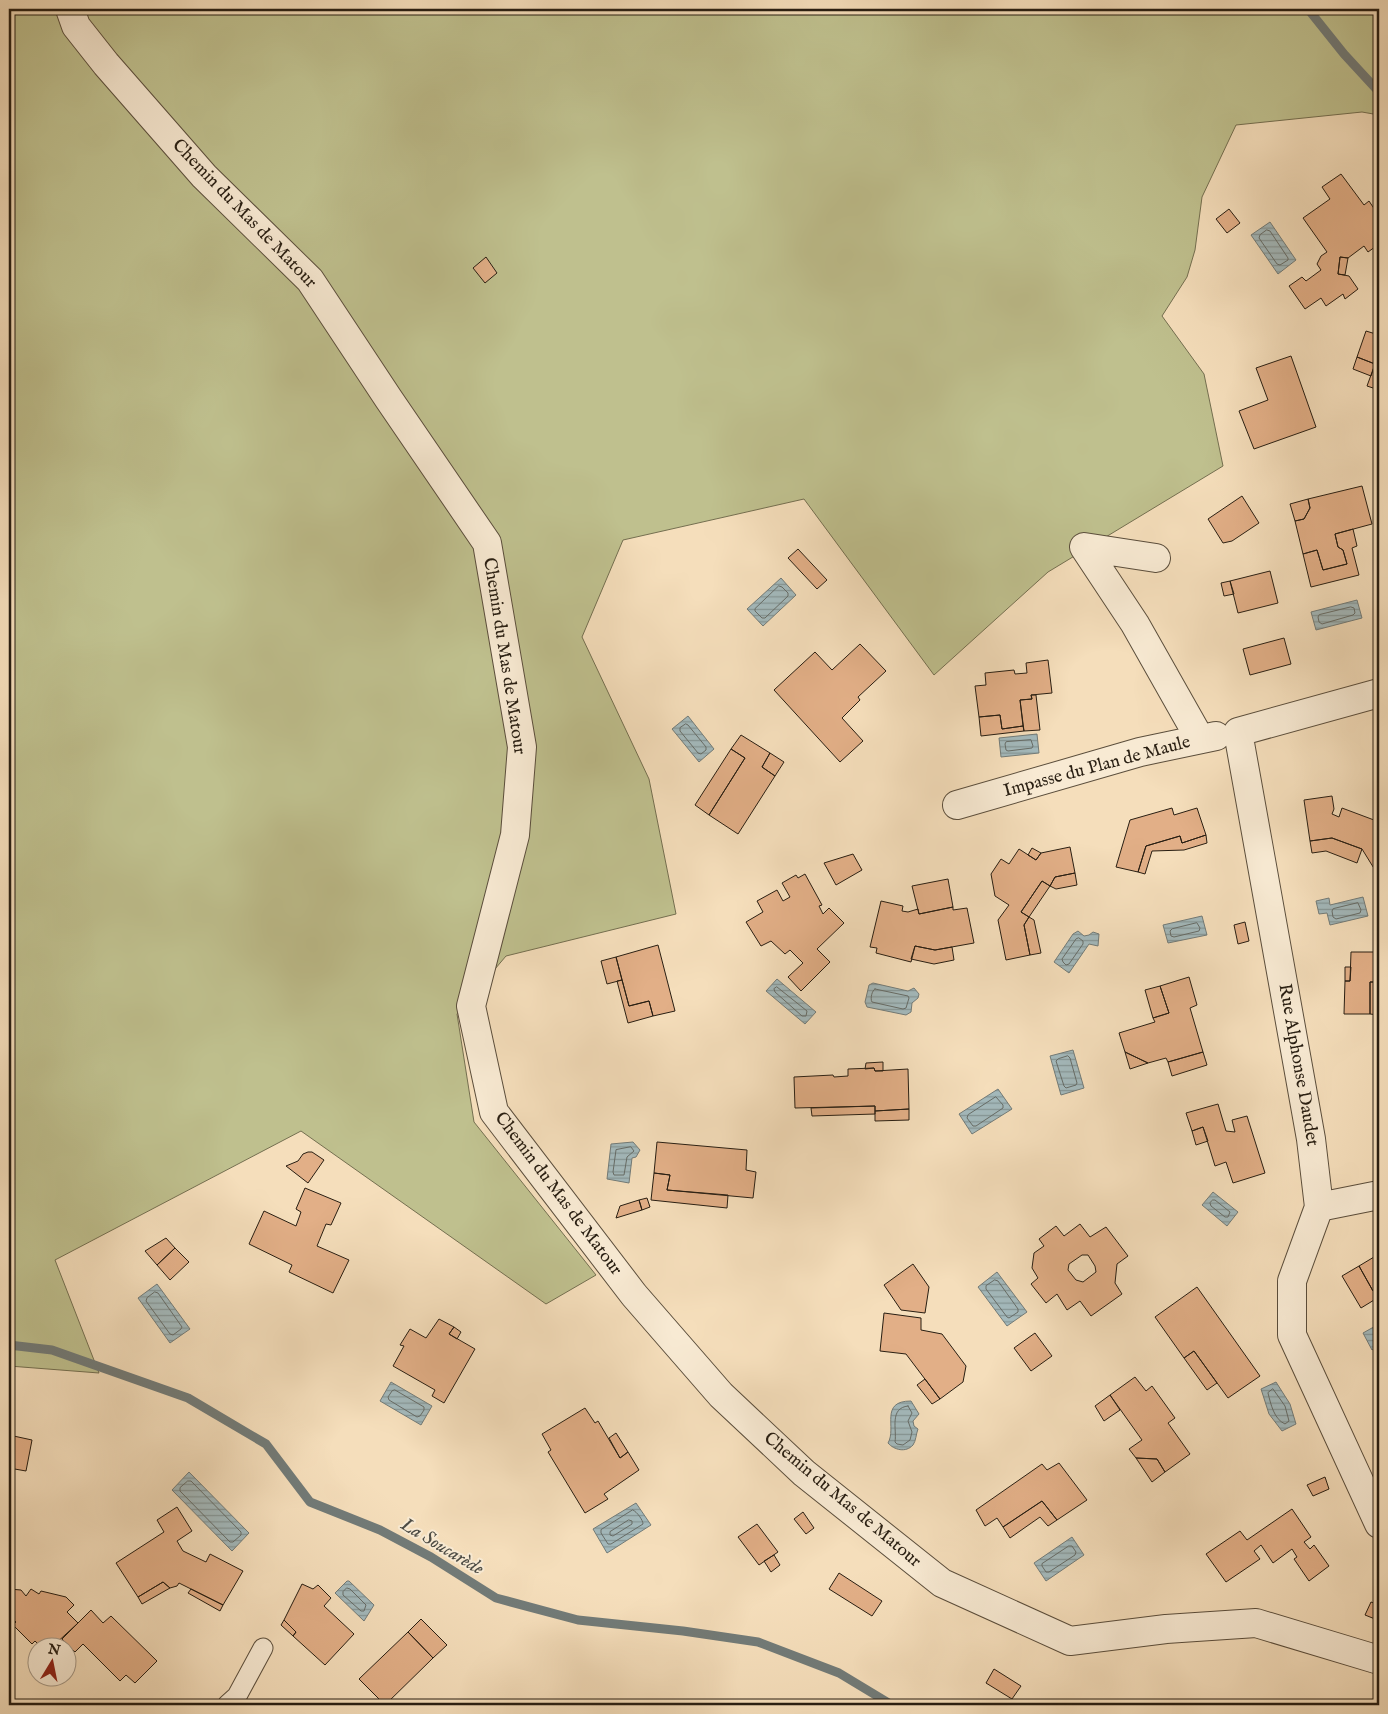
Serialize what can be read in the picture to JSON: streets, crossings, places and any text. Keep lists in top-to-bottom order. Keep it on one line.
{"streets":{"street":["Chemin du Mas de Matour","Impasse du Plan de Maule","Rue Alphonse Daudet"]},"crossings":[["Impasse du Plan de Maule","Rue Alphonse Daudet"]],"water":["La Soucarède"],"north":"top"}
